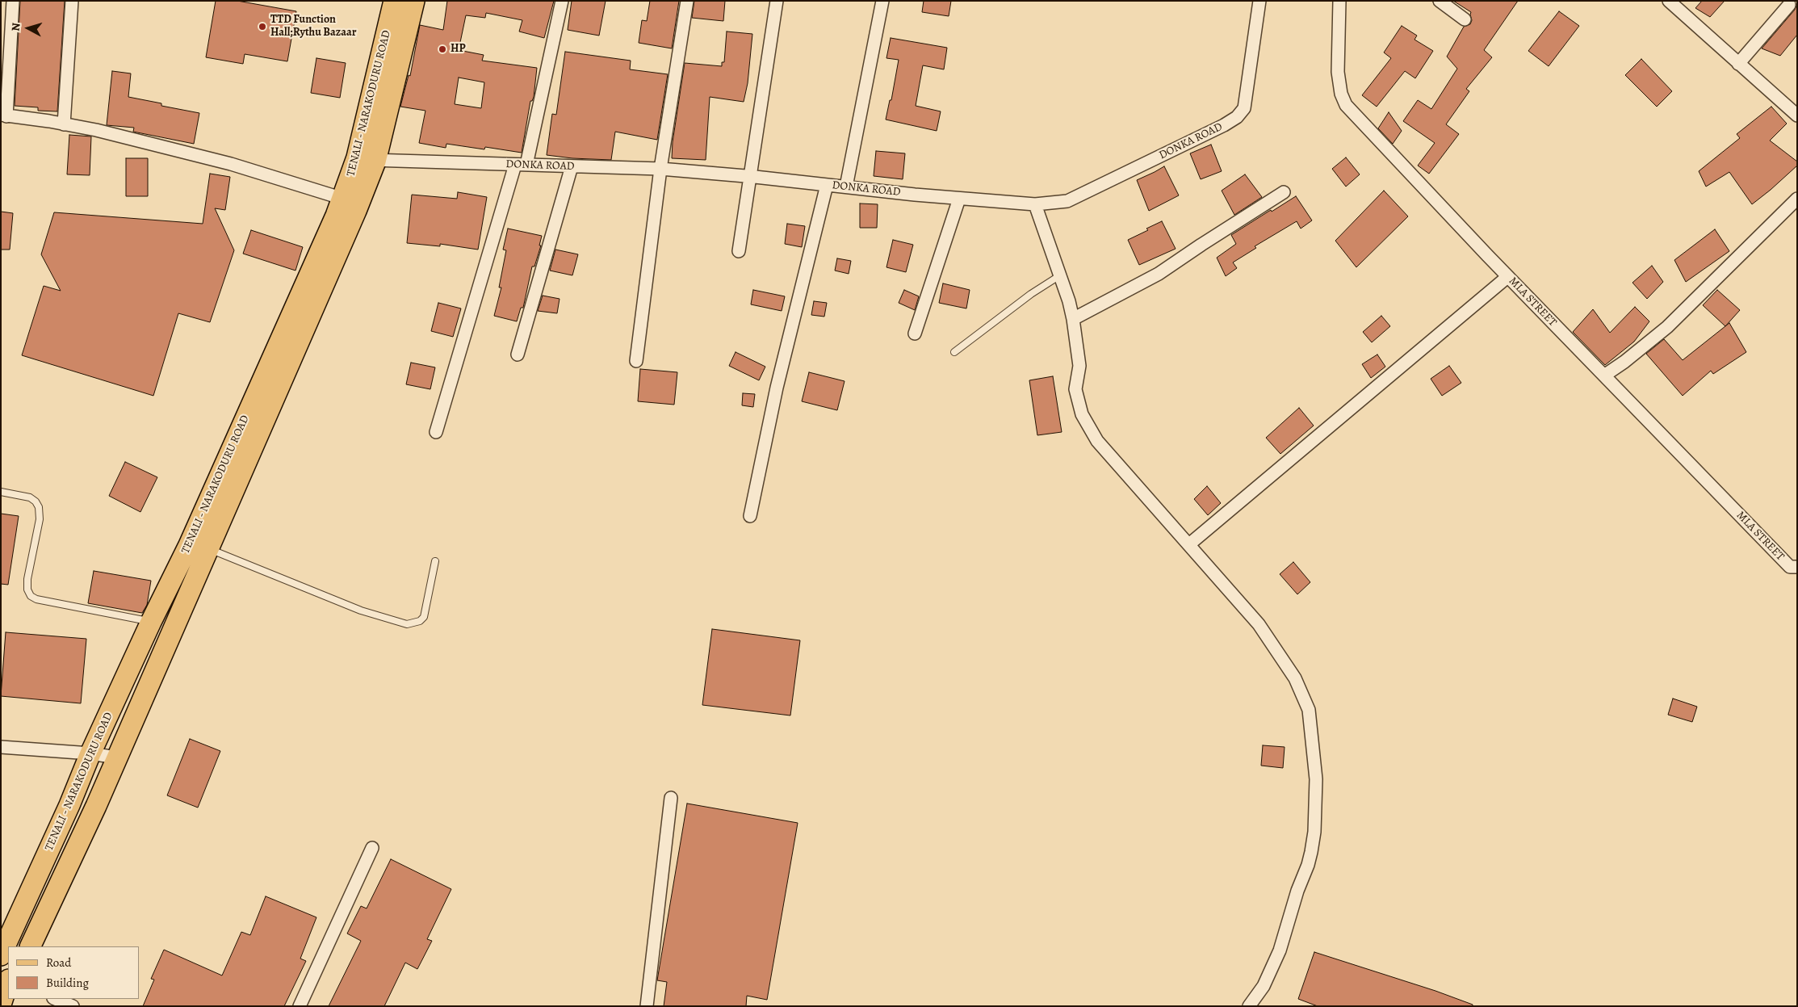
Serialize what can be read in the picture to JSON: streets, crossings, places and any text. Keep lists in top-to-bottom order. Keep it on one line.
{"streets":{"main road":["TENALI - NARAKODURU ROAD"],"street":["DONKA ROAD","MLA STREET"]},"crossings":[["TENALI - NARAKODURU ROAD","DONKA ROAD"]],"places":["TTD Function Hall;Rythu Bazaar","HP"],"legend":["Road","Building"],"north":"left"}
